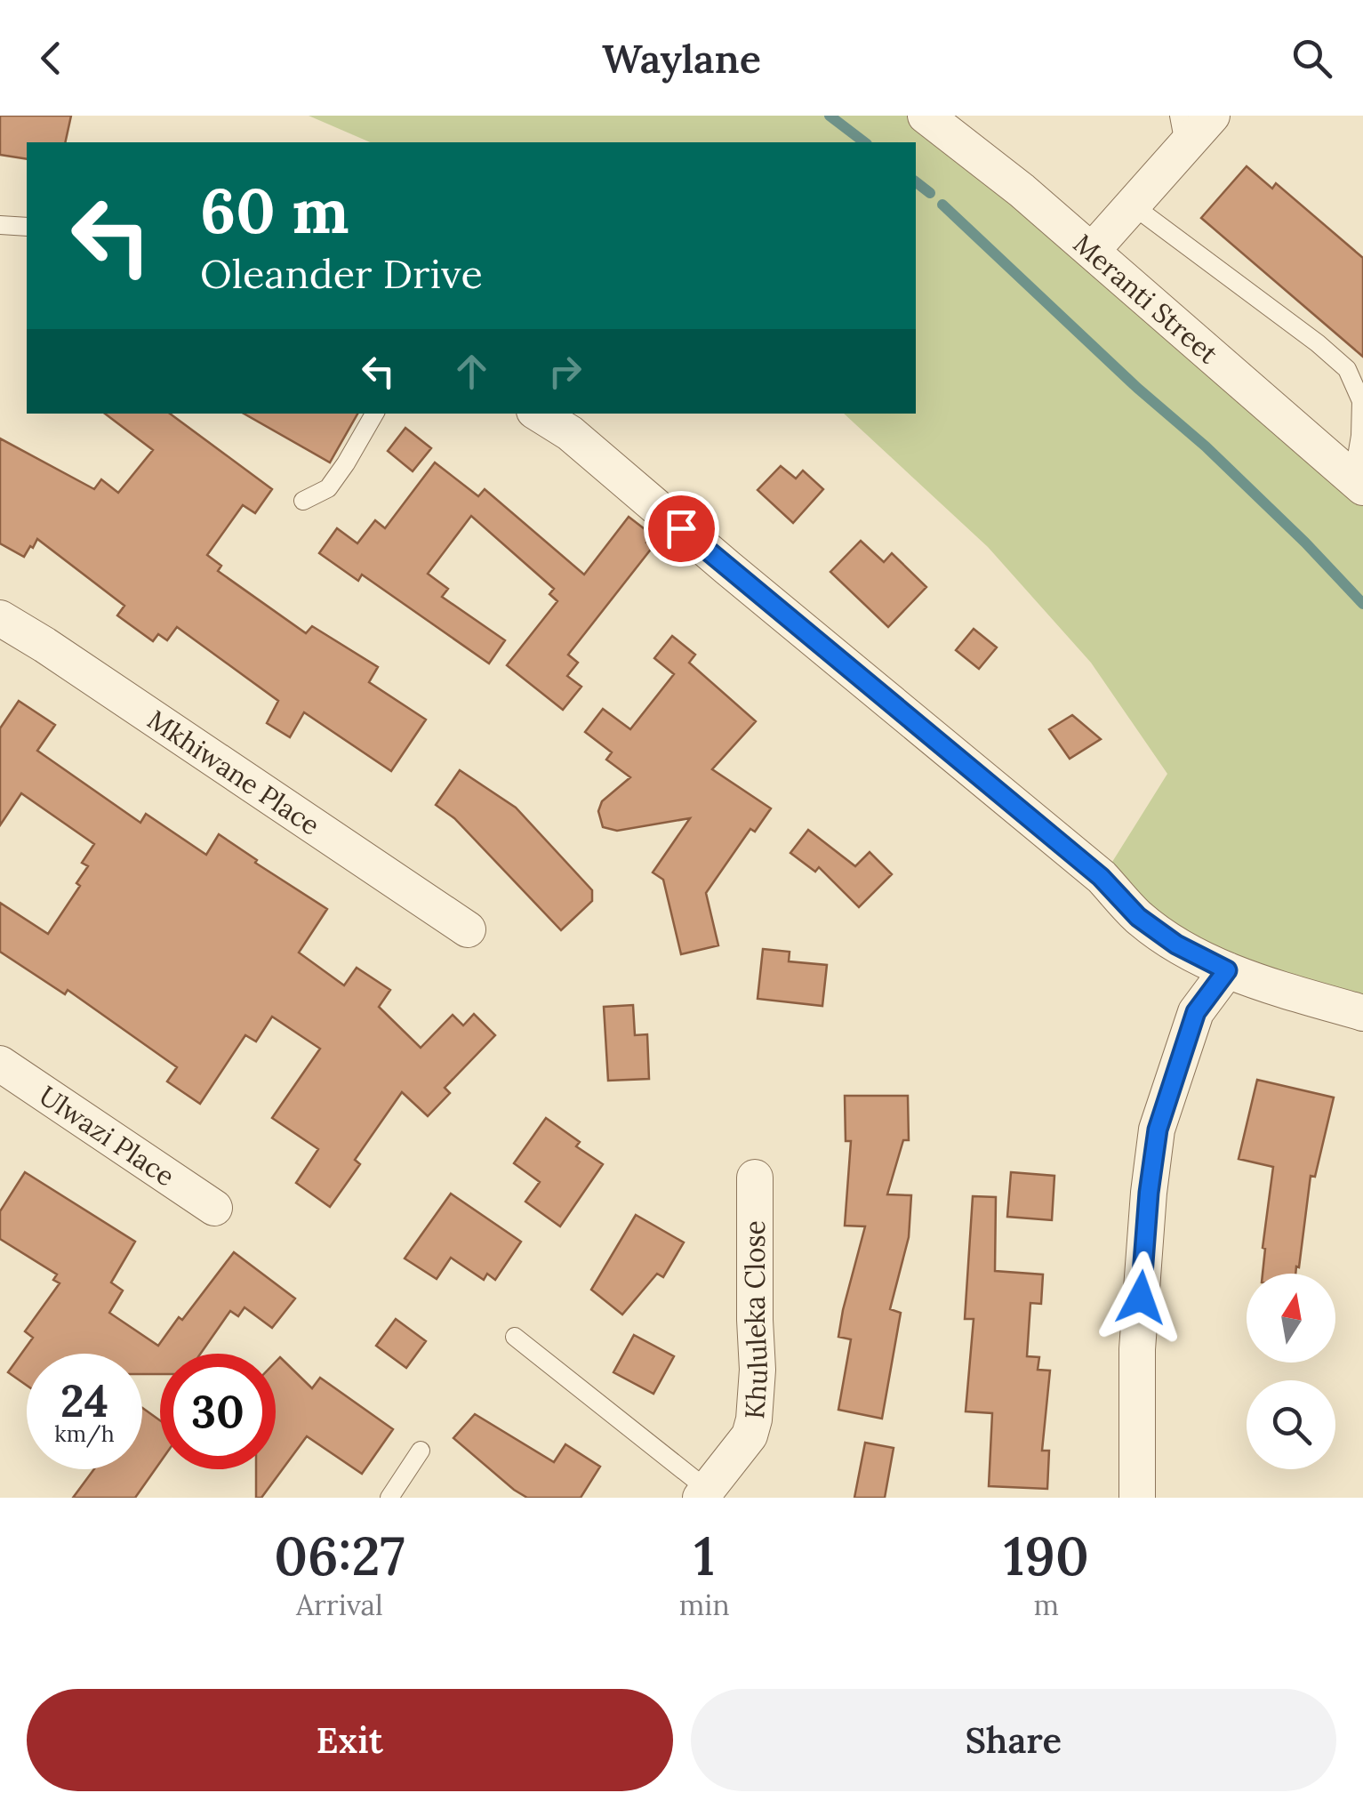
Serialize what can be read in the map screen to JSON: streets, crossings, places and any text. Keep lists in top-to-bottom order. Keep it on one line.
{"streets":{"street":["Meranti Street","Mkhiwane Place","Ulwazi Place","Khululeka Close"]},"north":"top","page":{"header":"Waylane","turn":["60 m","Oleander Drive"],"speed":"24 km/h","limit":"30","eta":["06:27","Arrival","1","min","190","m"],"buttons":["Exit","Share"]}}
